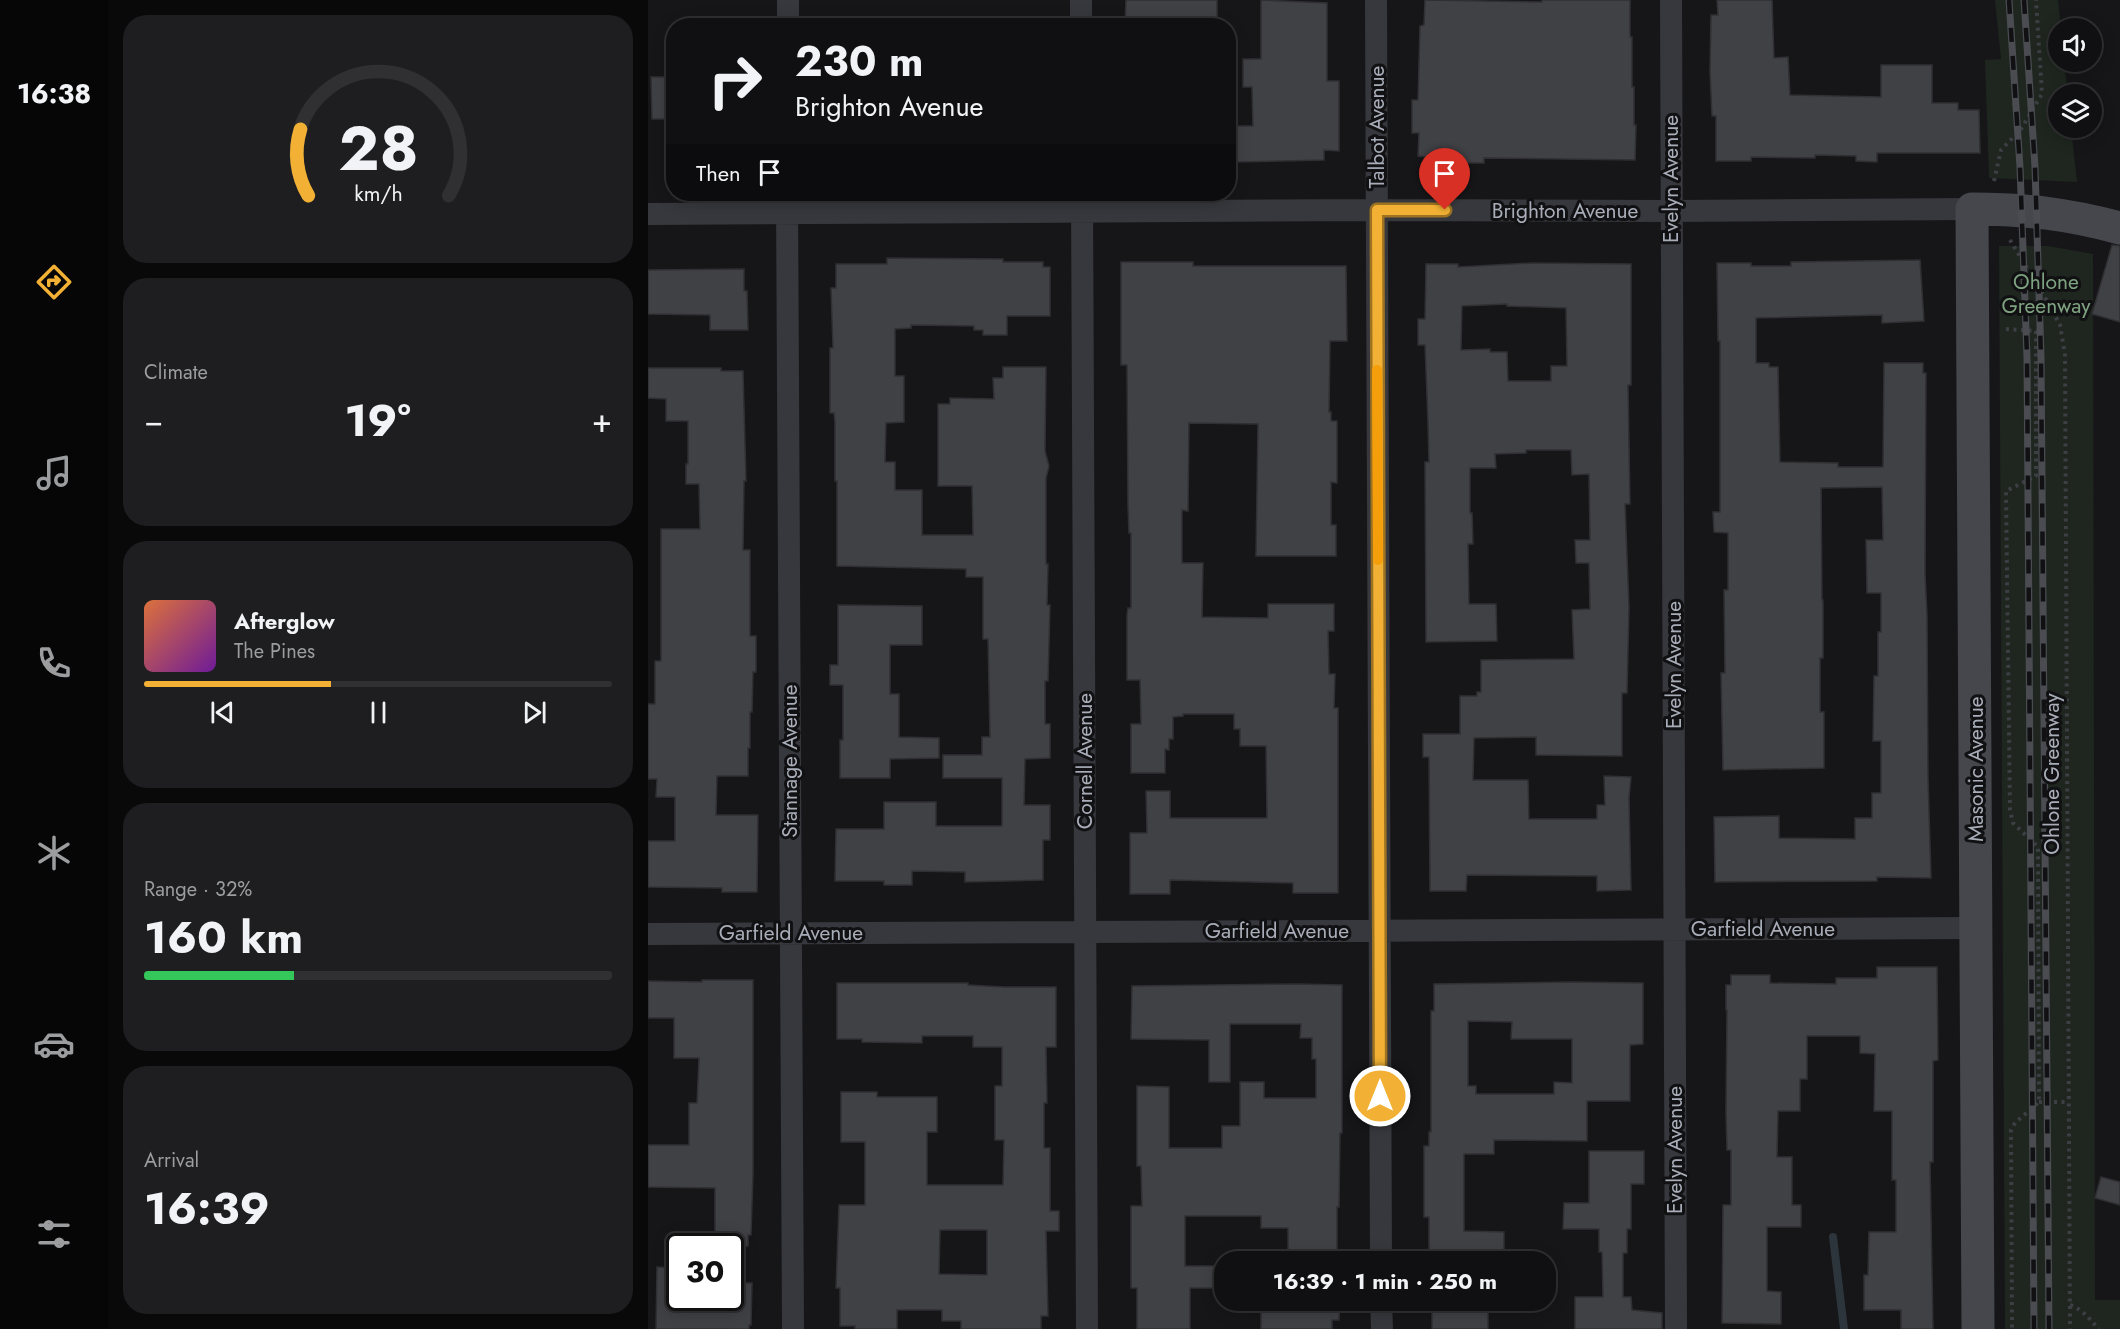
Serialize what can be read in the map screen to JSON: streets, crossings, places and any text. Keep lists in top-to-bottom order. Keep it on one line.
{"streets":{"street":["Talbot Avenue","Evelyn Avenue","Brighton Avenue","Stannage Avenue","Cornell Avenue","Masonic Avenue","Garfield Avenue"],"path":["Ohlone Greenway"]},"crossings":[["Talbot Avenue","Brighton Avenue"],["Talbot Avenue","Garfield Avenue"],["Evelyn Avenue","Brighton Avenue"],["Evelyn Avenue","Garfield Avenue"],["Brighton Avenue","Stannage Avenue"],["Brighton Avenue","Cornell Avenue"],["Brighton Avenue","Masonic Avenue"],["Brighton Avenue","Ohlone Greenway"],["Stannage Avenue","Garfield Avenue"],["Cornell Avenue","Garfield Avenue"],["Masonic Avenue","Ohlone Greenway"],["Masonic Avenue","Garfield Avenue"]],"parks":["Ohlone Greenway"],"page":{"tabs":"16:38","turn":["230 m","Brighton Avenue"],"then":"Then","tile":["Climate",["Range · 32%","160 km"],["Arrival","16:39"]],"heat":["−","19°","+"],"song":["Afterglow","The Pines"],"limit":"30","trip":"16:39 · 1 min · 250 m","gauge":["28","km/h"]}}
